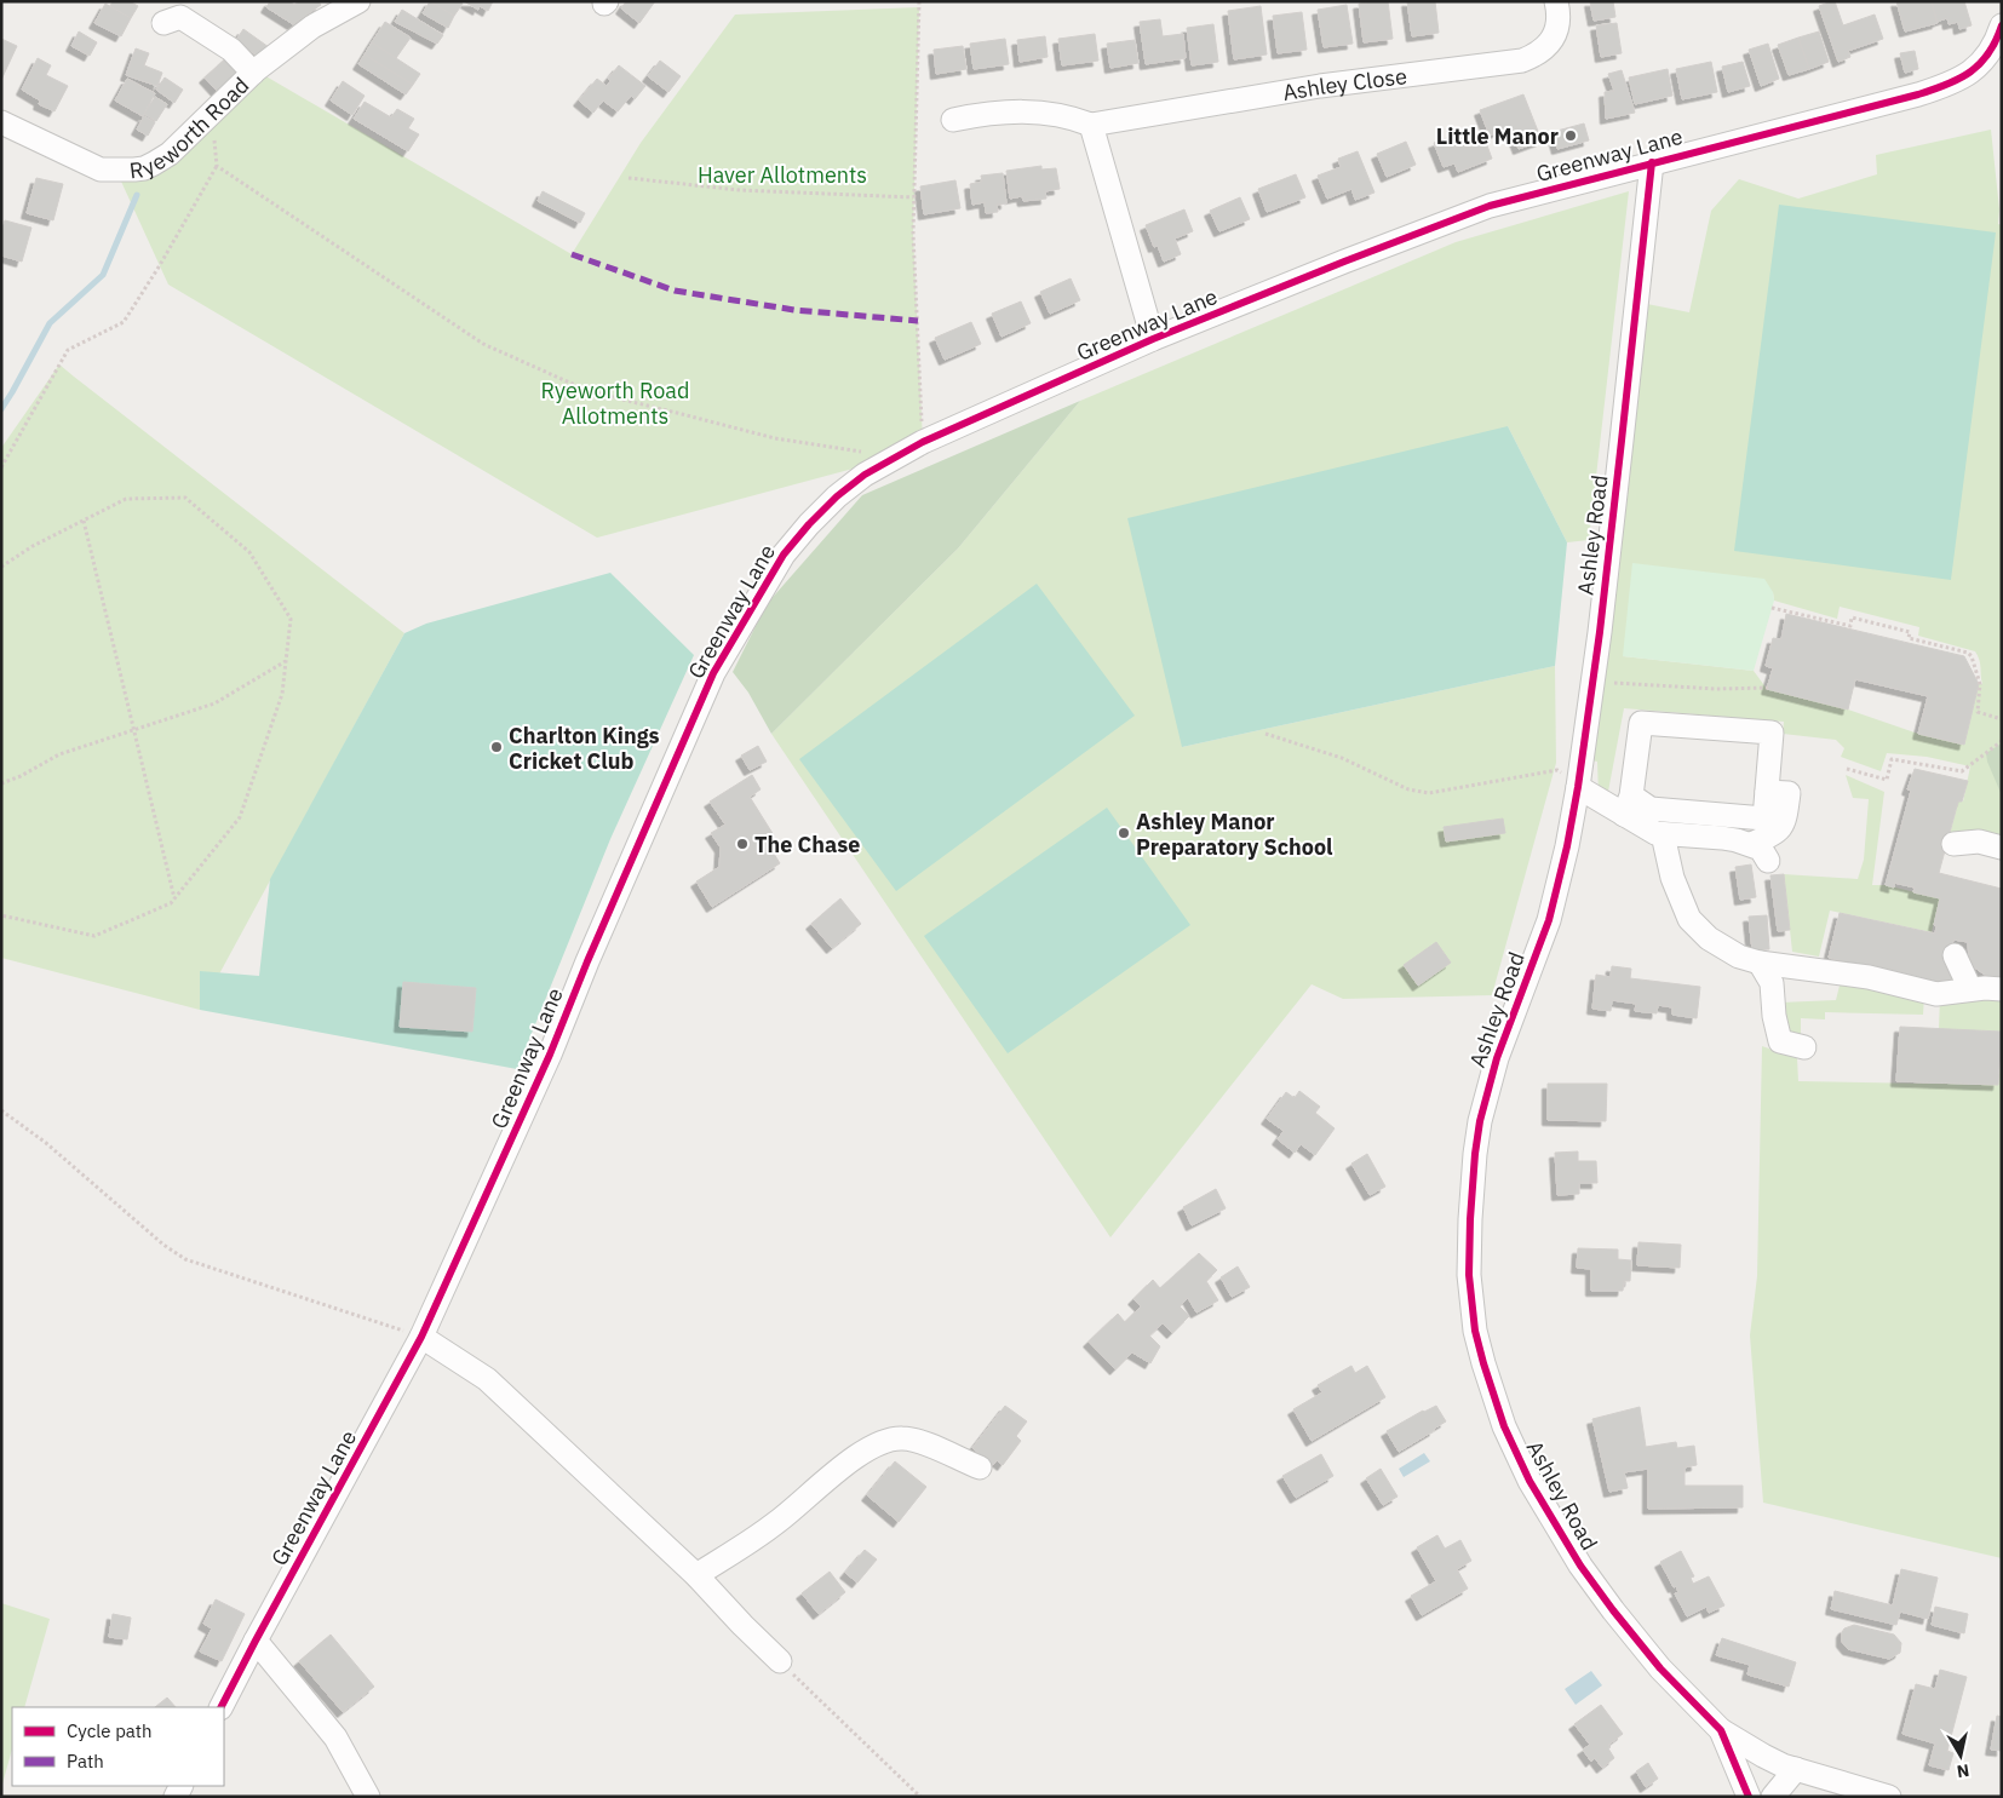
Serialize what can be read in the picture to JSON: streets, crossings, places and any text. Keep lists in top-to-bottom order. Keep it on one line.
{"streets":{"street":["Ashley Close","Ryeworth Road","Greenway Lane","Ashley Road"]},"crossings":[["Greenway Lane","Ashley Road"]],"parks":["Haver Allotments","Ryeworth Road Allotments"],"places":["Little Manor","Charlton Kings Cricket Club","Ashley Manor Preparatory School","The Chase"],"legend":["Cycle path","Path"],"north":"bottom"}
